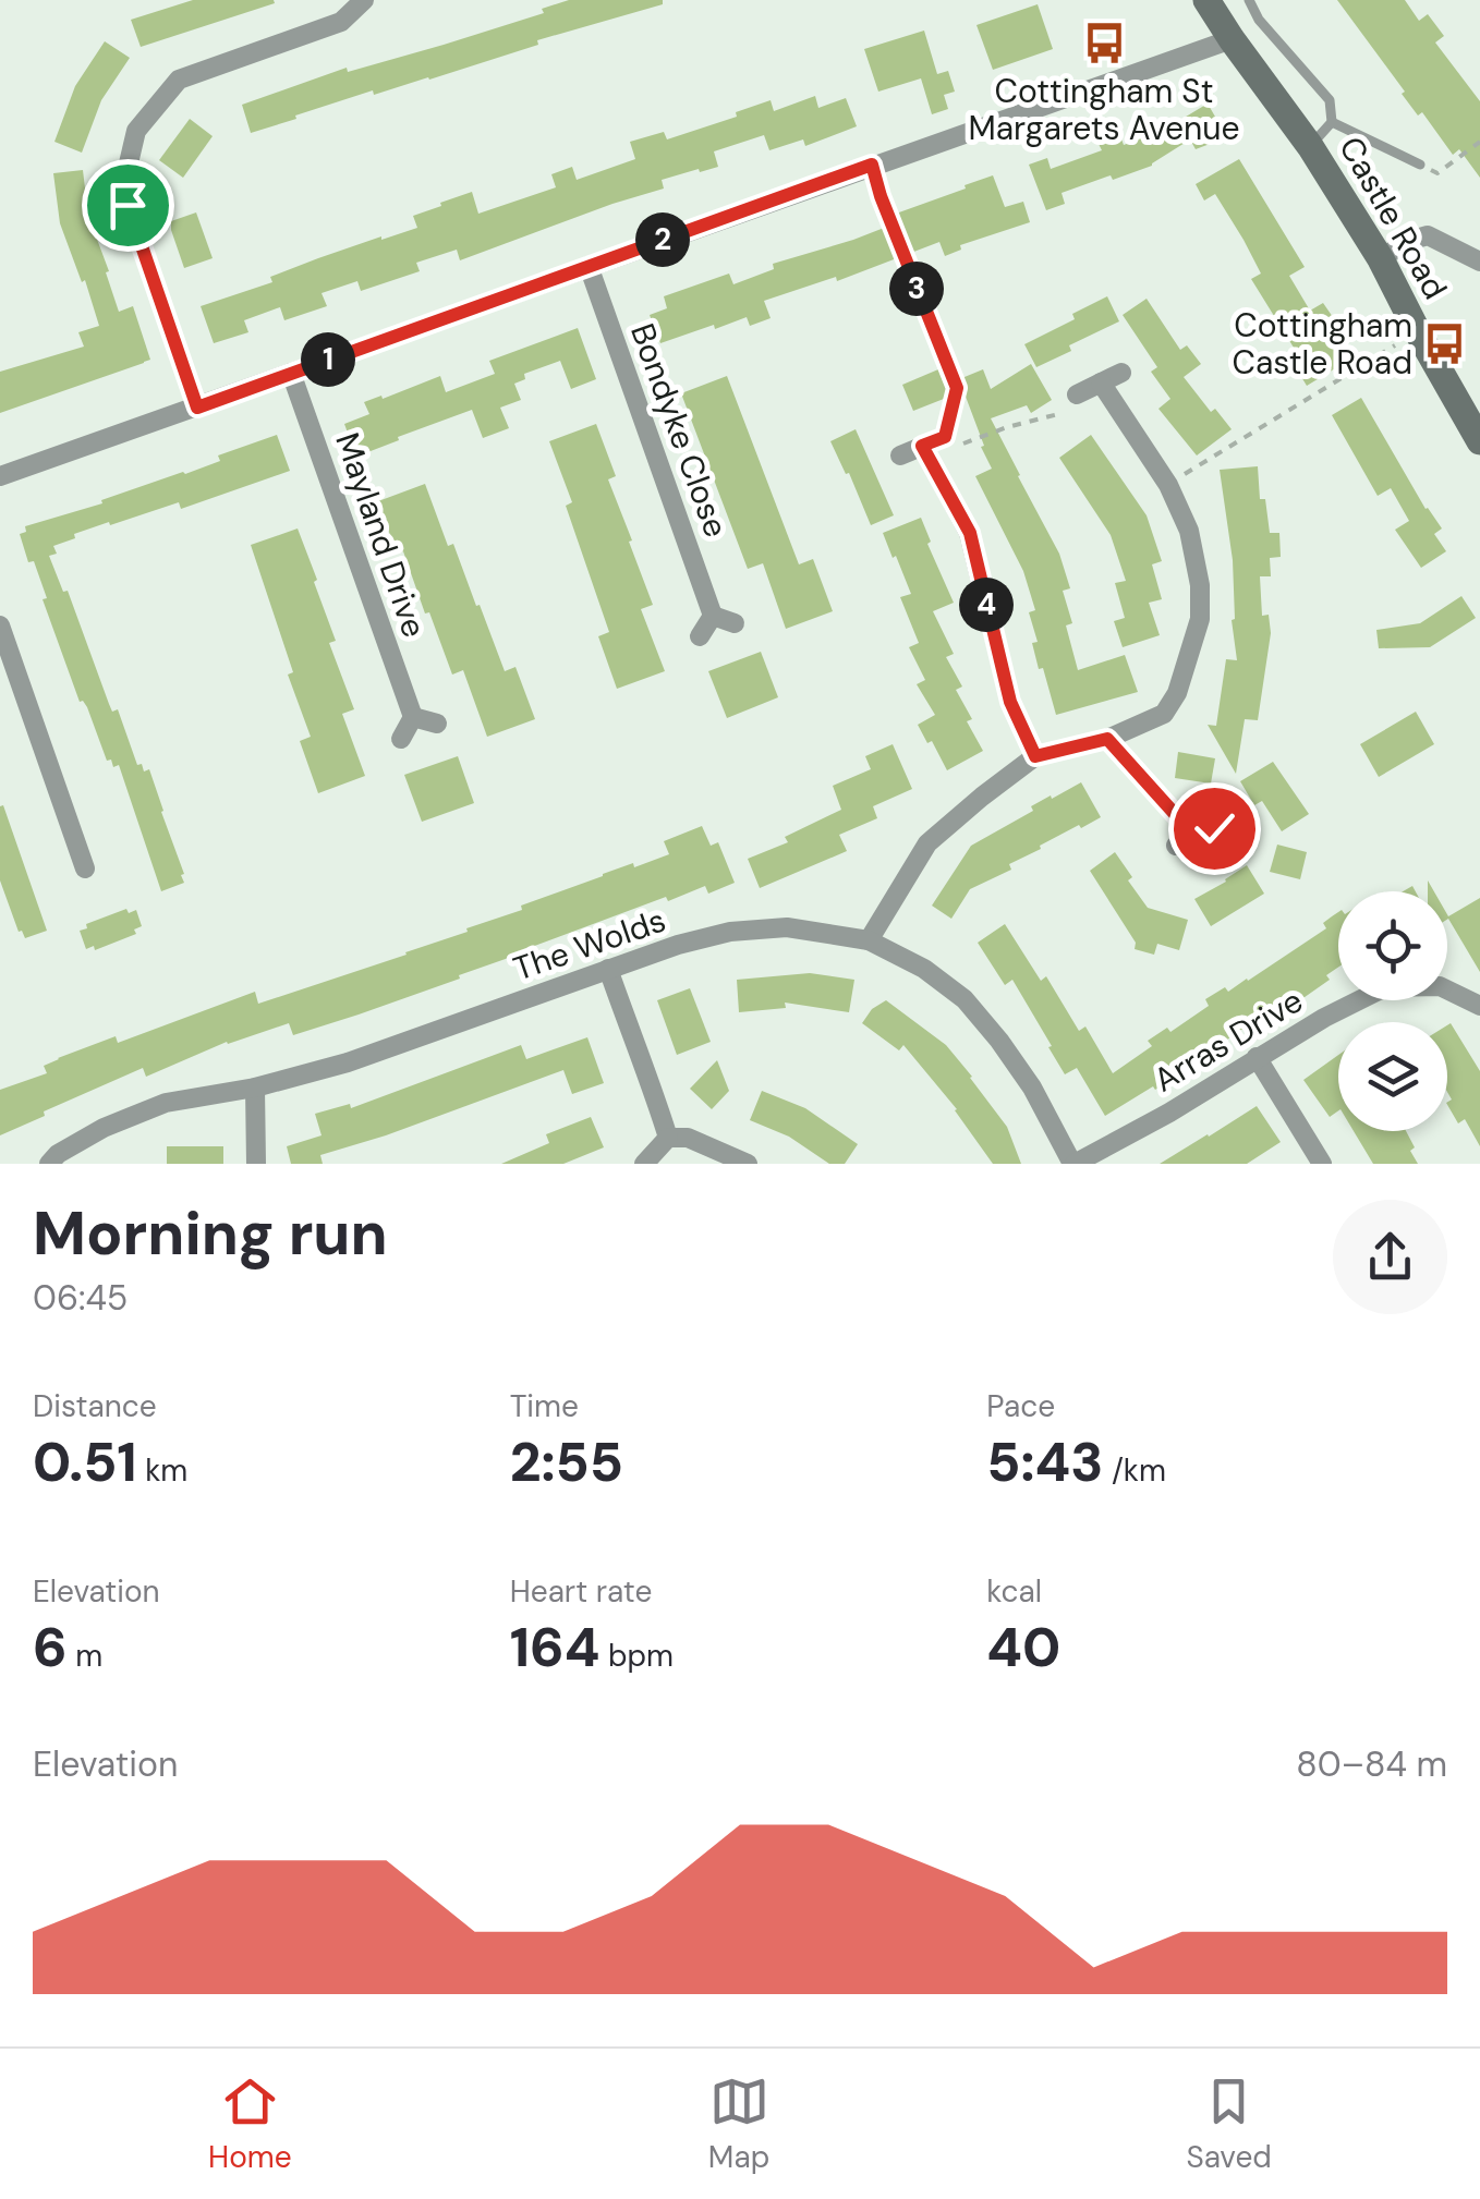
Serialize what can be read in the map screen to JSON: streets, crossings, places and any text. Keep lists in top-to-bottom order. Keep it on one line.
{"streets":{"street":["Castle Road","Bondyke Close","Mayland Drive","The Wolds","Arras Drive"]},"crossings":[["The Wolds","Arras Drive"]],"places":{"bus stop":["Cottingham St Margarets Avenue","Cottingham Castle Road"]},"page":{"pins":["2","3","1","4"],"heading":["Morning run","06:45"],"stats":[["Distance","0.51 km"],["Time","2:55"],["Pace","5:43 /km"],["Elevation","6 m"],["Heart rate","164 bpm"],["kcal","40"]],"chart":["Elevation","80–84 m"],"tabs":["Home","Map","Saved"]}}
